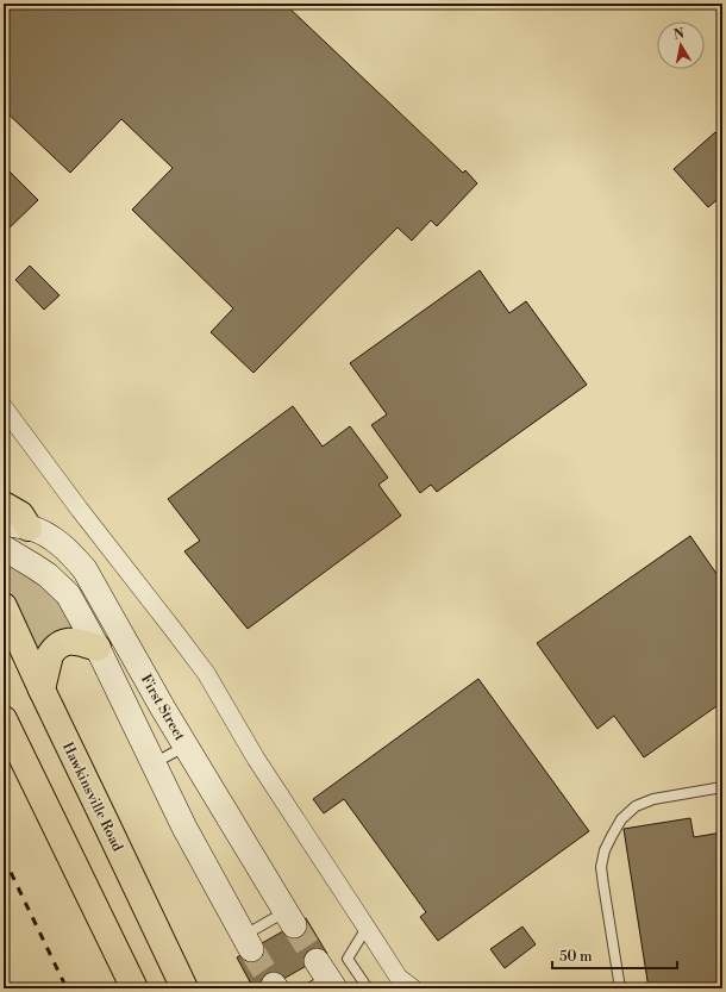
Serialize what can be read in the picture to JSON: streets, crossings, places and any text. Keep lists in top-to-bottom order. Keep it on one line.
{"streets":{"main road":["Hawkinsville Road"],"street":["First Street"]},"scale_bar":"50 m","north":"top"}
